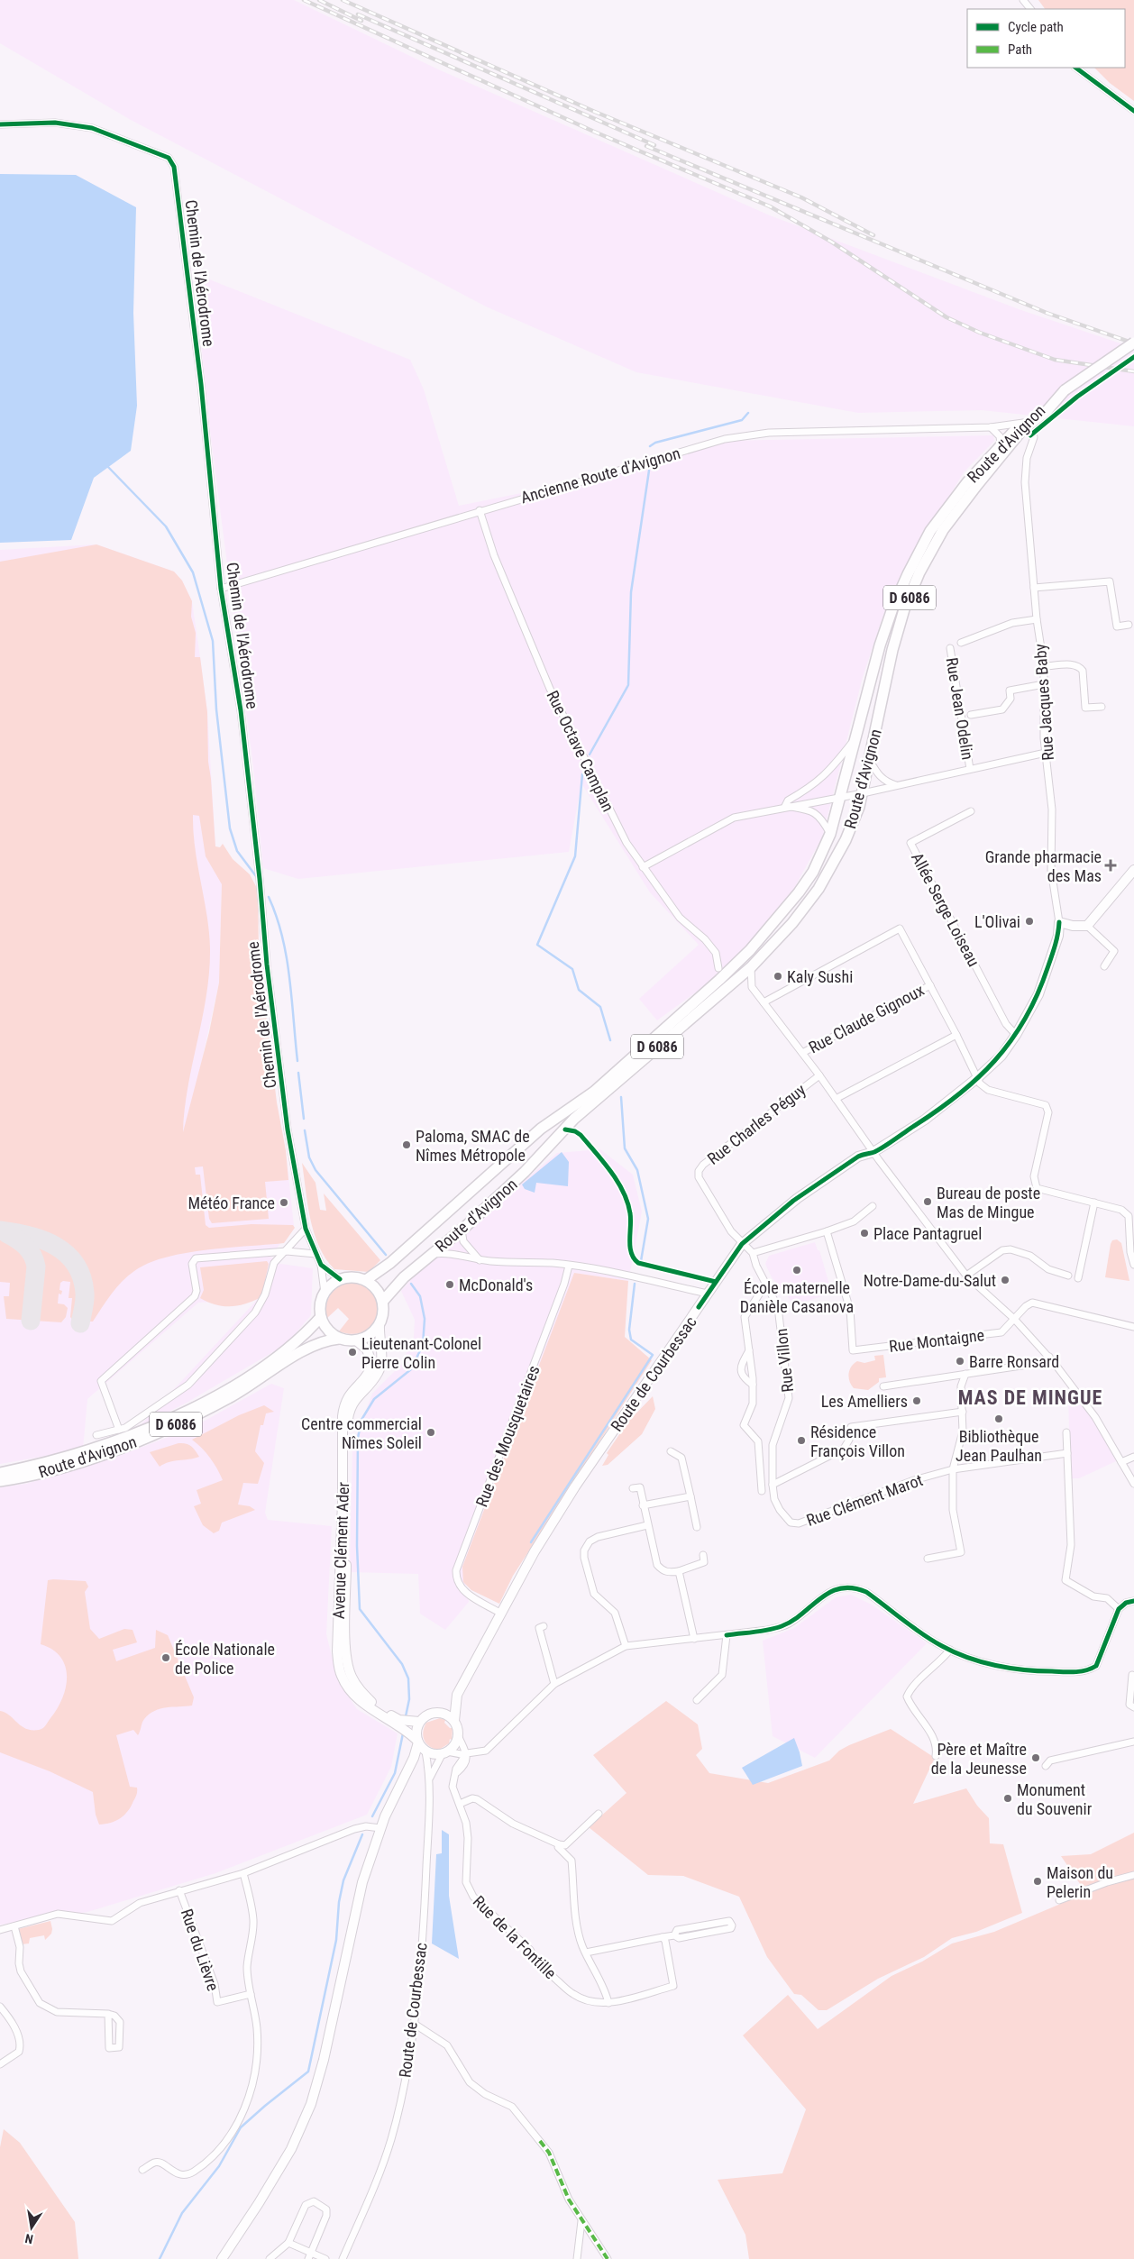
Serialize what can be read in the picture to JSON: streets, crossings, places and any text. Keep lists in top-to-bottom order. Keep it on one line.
{"streets":{"main road":["Route d'Avignon","D 6086"],"street":["Chemin de l'Aérodrome","Ancienne Route d'Avignon","Rue Jacques Baby","Rue Jean Odelin","Rue Octave Camplan","Allée Serge Loiseau","Rue Claude Gignoux","Rue Charles Péguy","Rue Montaigne","Rue Villon","Route de Courbessac","Rue des Mousquetaires","Rue Clément Marot","Avenue Clément Ader","Rue de la Fontille","Rue du Lièvre"]},"crossings":[["Chemin de l'Aérodrome","Route d'Avignon"],["Chemin de l'Aérodrome","Ancienne Route d'Avignon"],["Chemin de l'Aérodrome","Avenue Clément Ader"],["Route d'Avignon","Ancienne Route d'Avignon"],["Route d'Avignon","D 6086"],["Route d'Avignon","Rue Jean Odelin"],["Route d'Avignon","Avenue Clément Ader"],["Ancienne Route d'Avignon","Rue Octave Camplan"],["Rue Jacques Baby","Rue Jean Odelin"],["Rue Jacques Baby","Route de Courbessac"],["Rue Jean Odelin","Rue Octave Camplan"],["Allée Serge Loiseau","Route de Courbessac"],["Rue Charles Péguy","Route de Courbessac"],["Rue Villon","Rue Clément Marot"],["Route de Courbessac","Rue des Mousquetaires"],["Route de Courbessac","Avenue Clément Ader"]],"districts":["MAS DE MINGUE"],"places":{"health":["Grande pharmacie des Mas"],"other":["L'Olivai","Kaly Sushi","Paloma, SMAC de Nîmes Métropole","Bureau de poste Mas de Mingue","Météo France","Place Pantagruel","École maternelle Danièle Casanova","Notre-Dame-du-Salut","McDonald's","Lieutenant-Colonel Pierre Colin","Barre Ronsard","Les Amelliers","Bibliothèque Jean Paulhan","Centre commercial Nîmes Soleil","Résidence François Villon","École Nationale de Police","Père et Maître de la Jeunesse","Monument du Souvenir","Maison du Pelerin"]},"legend":["Cycle path","Path"],"north":"bottom"}
